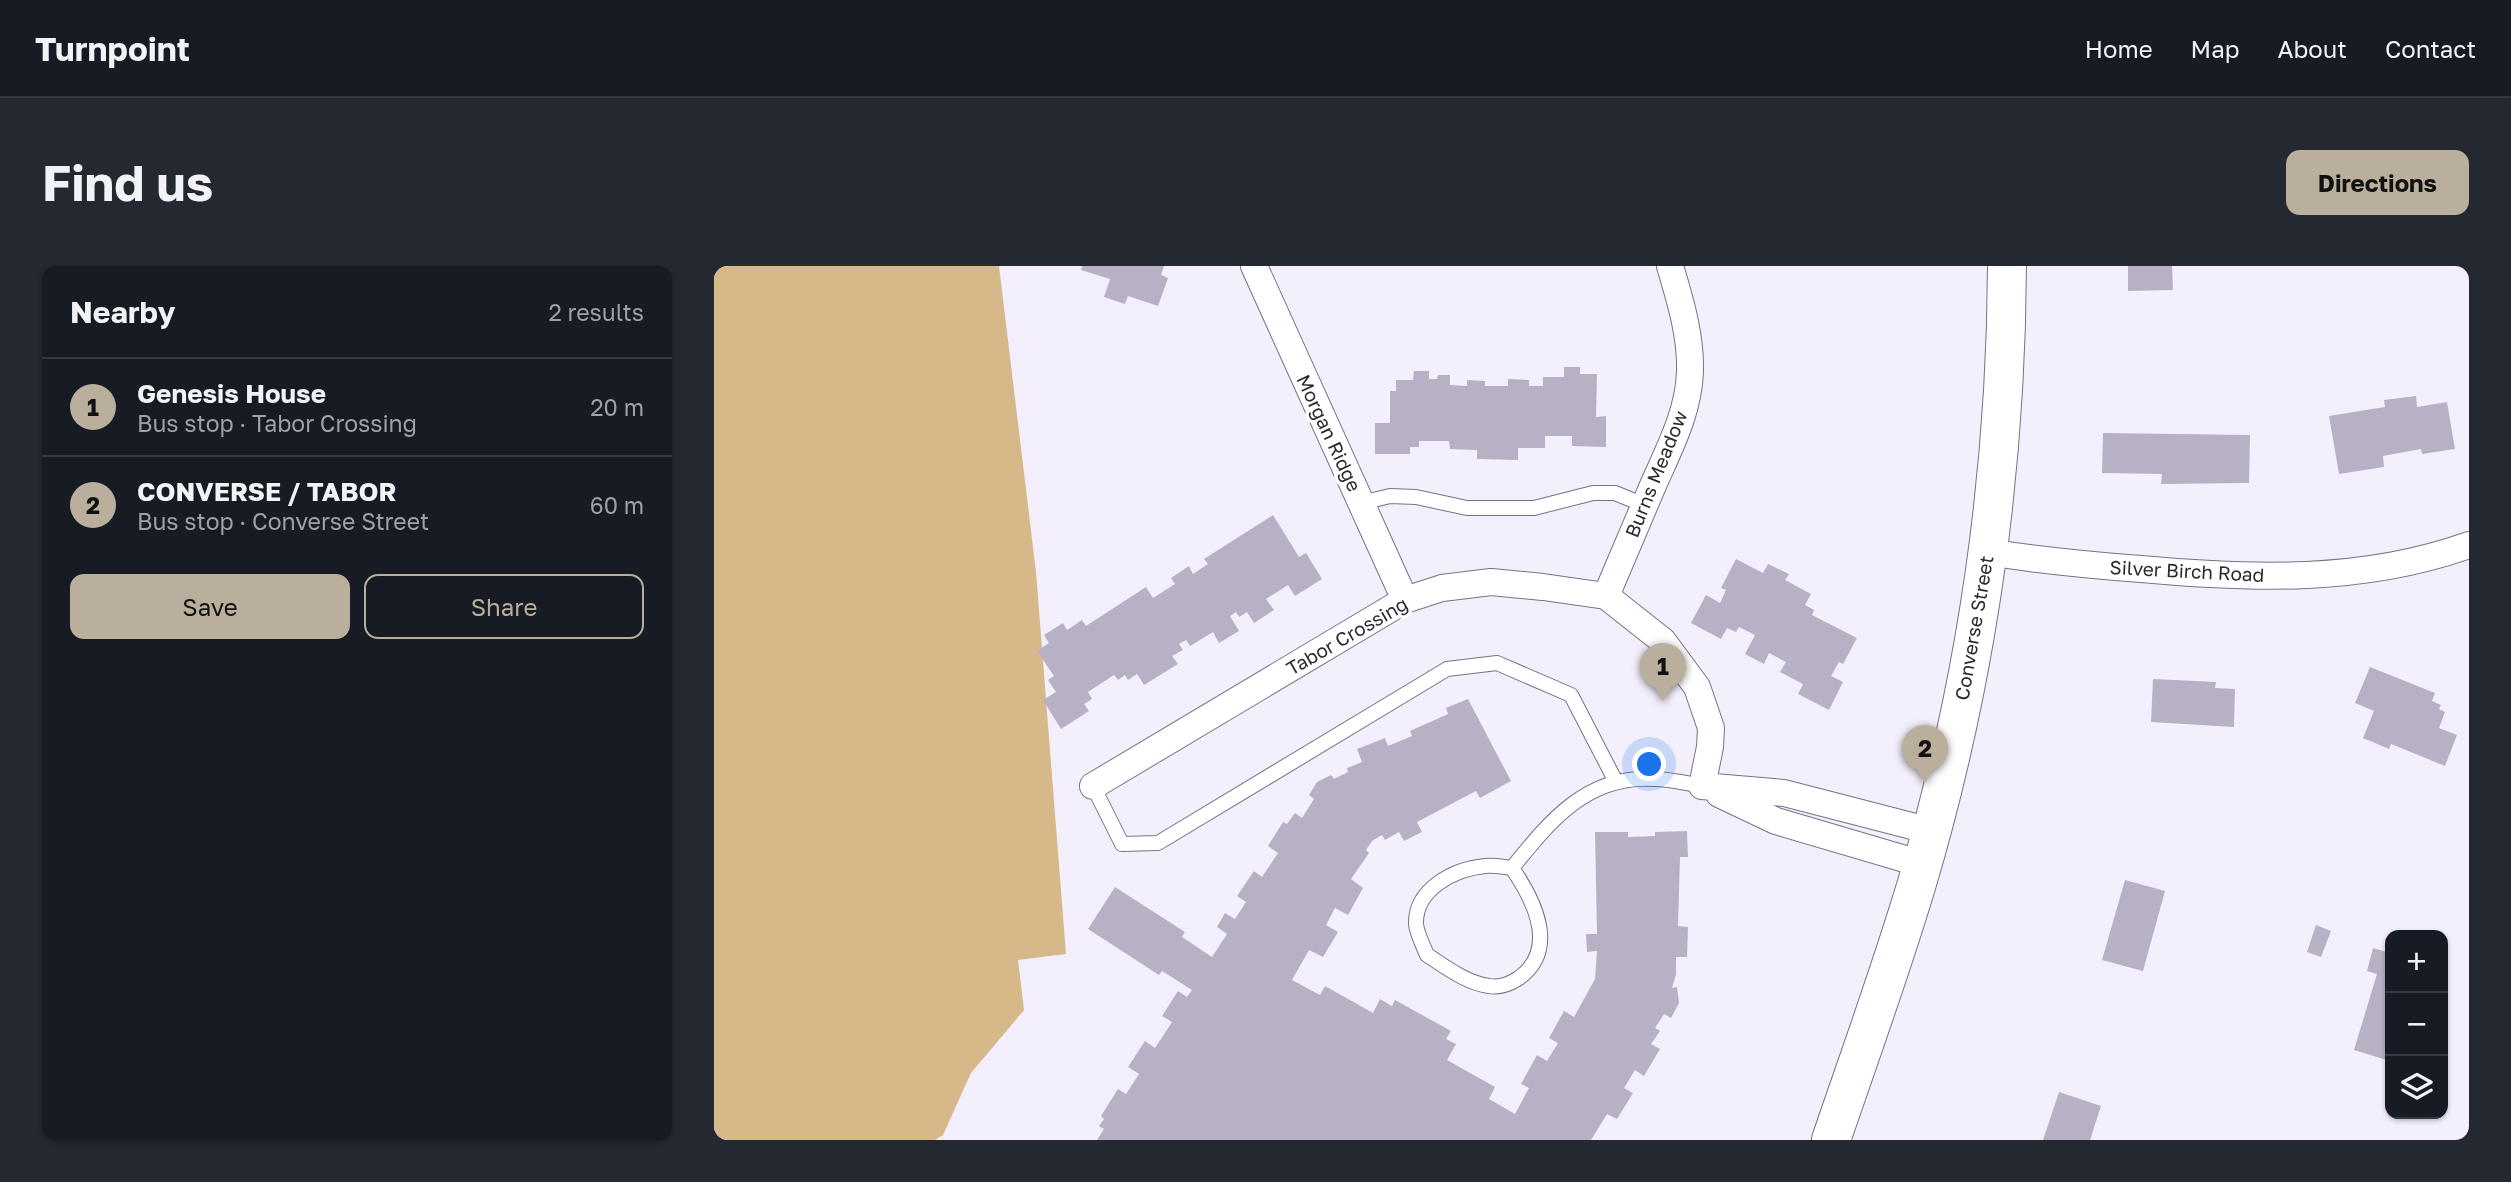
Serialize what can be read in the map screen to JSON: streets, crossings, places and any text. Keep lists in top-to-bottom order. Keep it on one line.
{"streets":{"main road":["Converse Street"],"street":["Morgan Ridge","Burns Meadow","Silver Birch Road","Tabor Crossing"]},"crossings":[["Morgan Ridge","Tabor Crossing"],["Burns Meadow","Tabor Crossing"],["Silver Birch Road","Converse Street"]],"page":{"header":"Turnpoint","nav":["Home","Map","About","Contact"],"buttons":["Directions",["Save","Share"]],"title":"Find us","heading":["Nearby","2 results"],"list":[{"mark":"1","name":"Genesis House","note":"Bus stop · Tabor Crossing","value":"20 m"},{"mark":"2","name":"CONVERSE / TABOR","note":"Bus stop · Converse Street","value":"60 m"}],"pins":["1","2"],"map_buttons":["+","−"]}}
